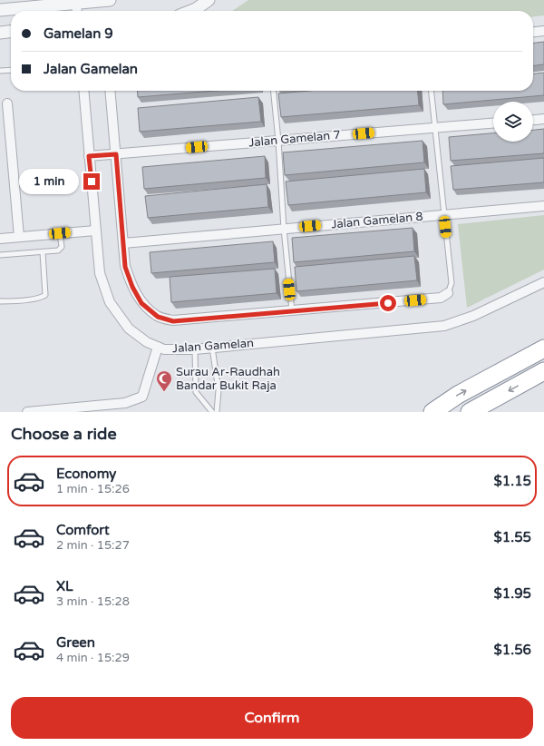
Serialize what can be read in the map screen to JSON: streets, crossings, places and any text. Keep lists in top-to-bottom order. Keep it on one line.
{"streets":{"street":["Jalan Gamelan 7","Jalan Gamelan 8","Jalan Gamelan"]},"crossings":[["Jalan Gamelan 7","Jalan Gamelan"]],"places":{"mosque":["Surau Ar-Raudhah Bandar Bukit Raja"]},"page":{"banner":["Gamelan 9","Jalan Gamelan"],"bubble":"1 min","heading":"Choose a ride","list":[{"name":"Economy","note":"1 min · 15:26","value":"$1.15"},{"name":"Comfort","note":"2 min · 15:27","value":"$1.55"},{"name":"XL","note":"3 min · 15:28","value":"$1.95"},{"name":"Green","note":"4 min · 15:29","value":"$1.56"}],"buttons":"Confirm"}}
